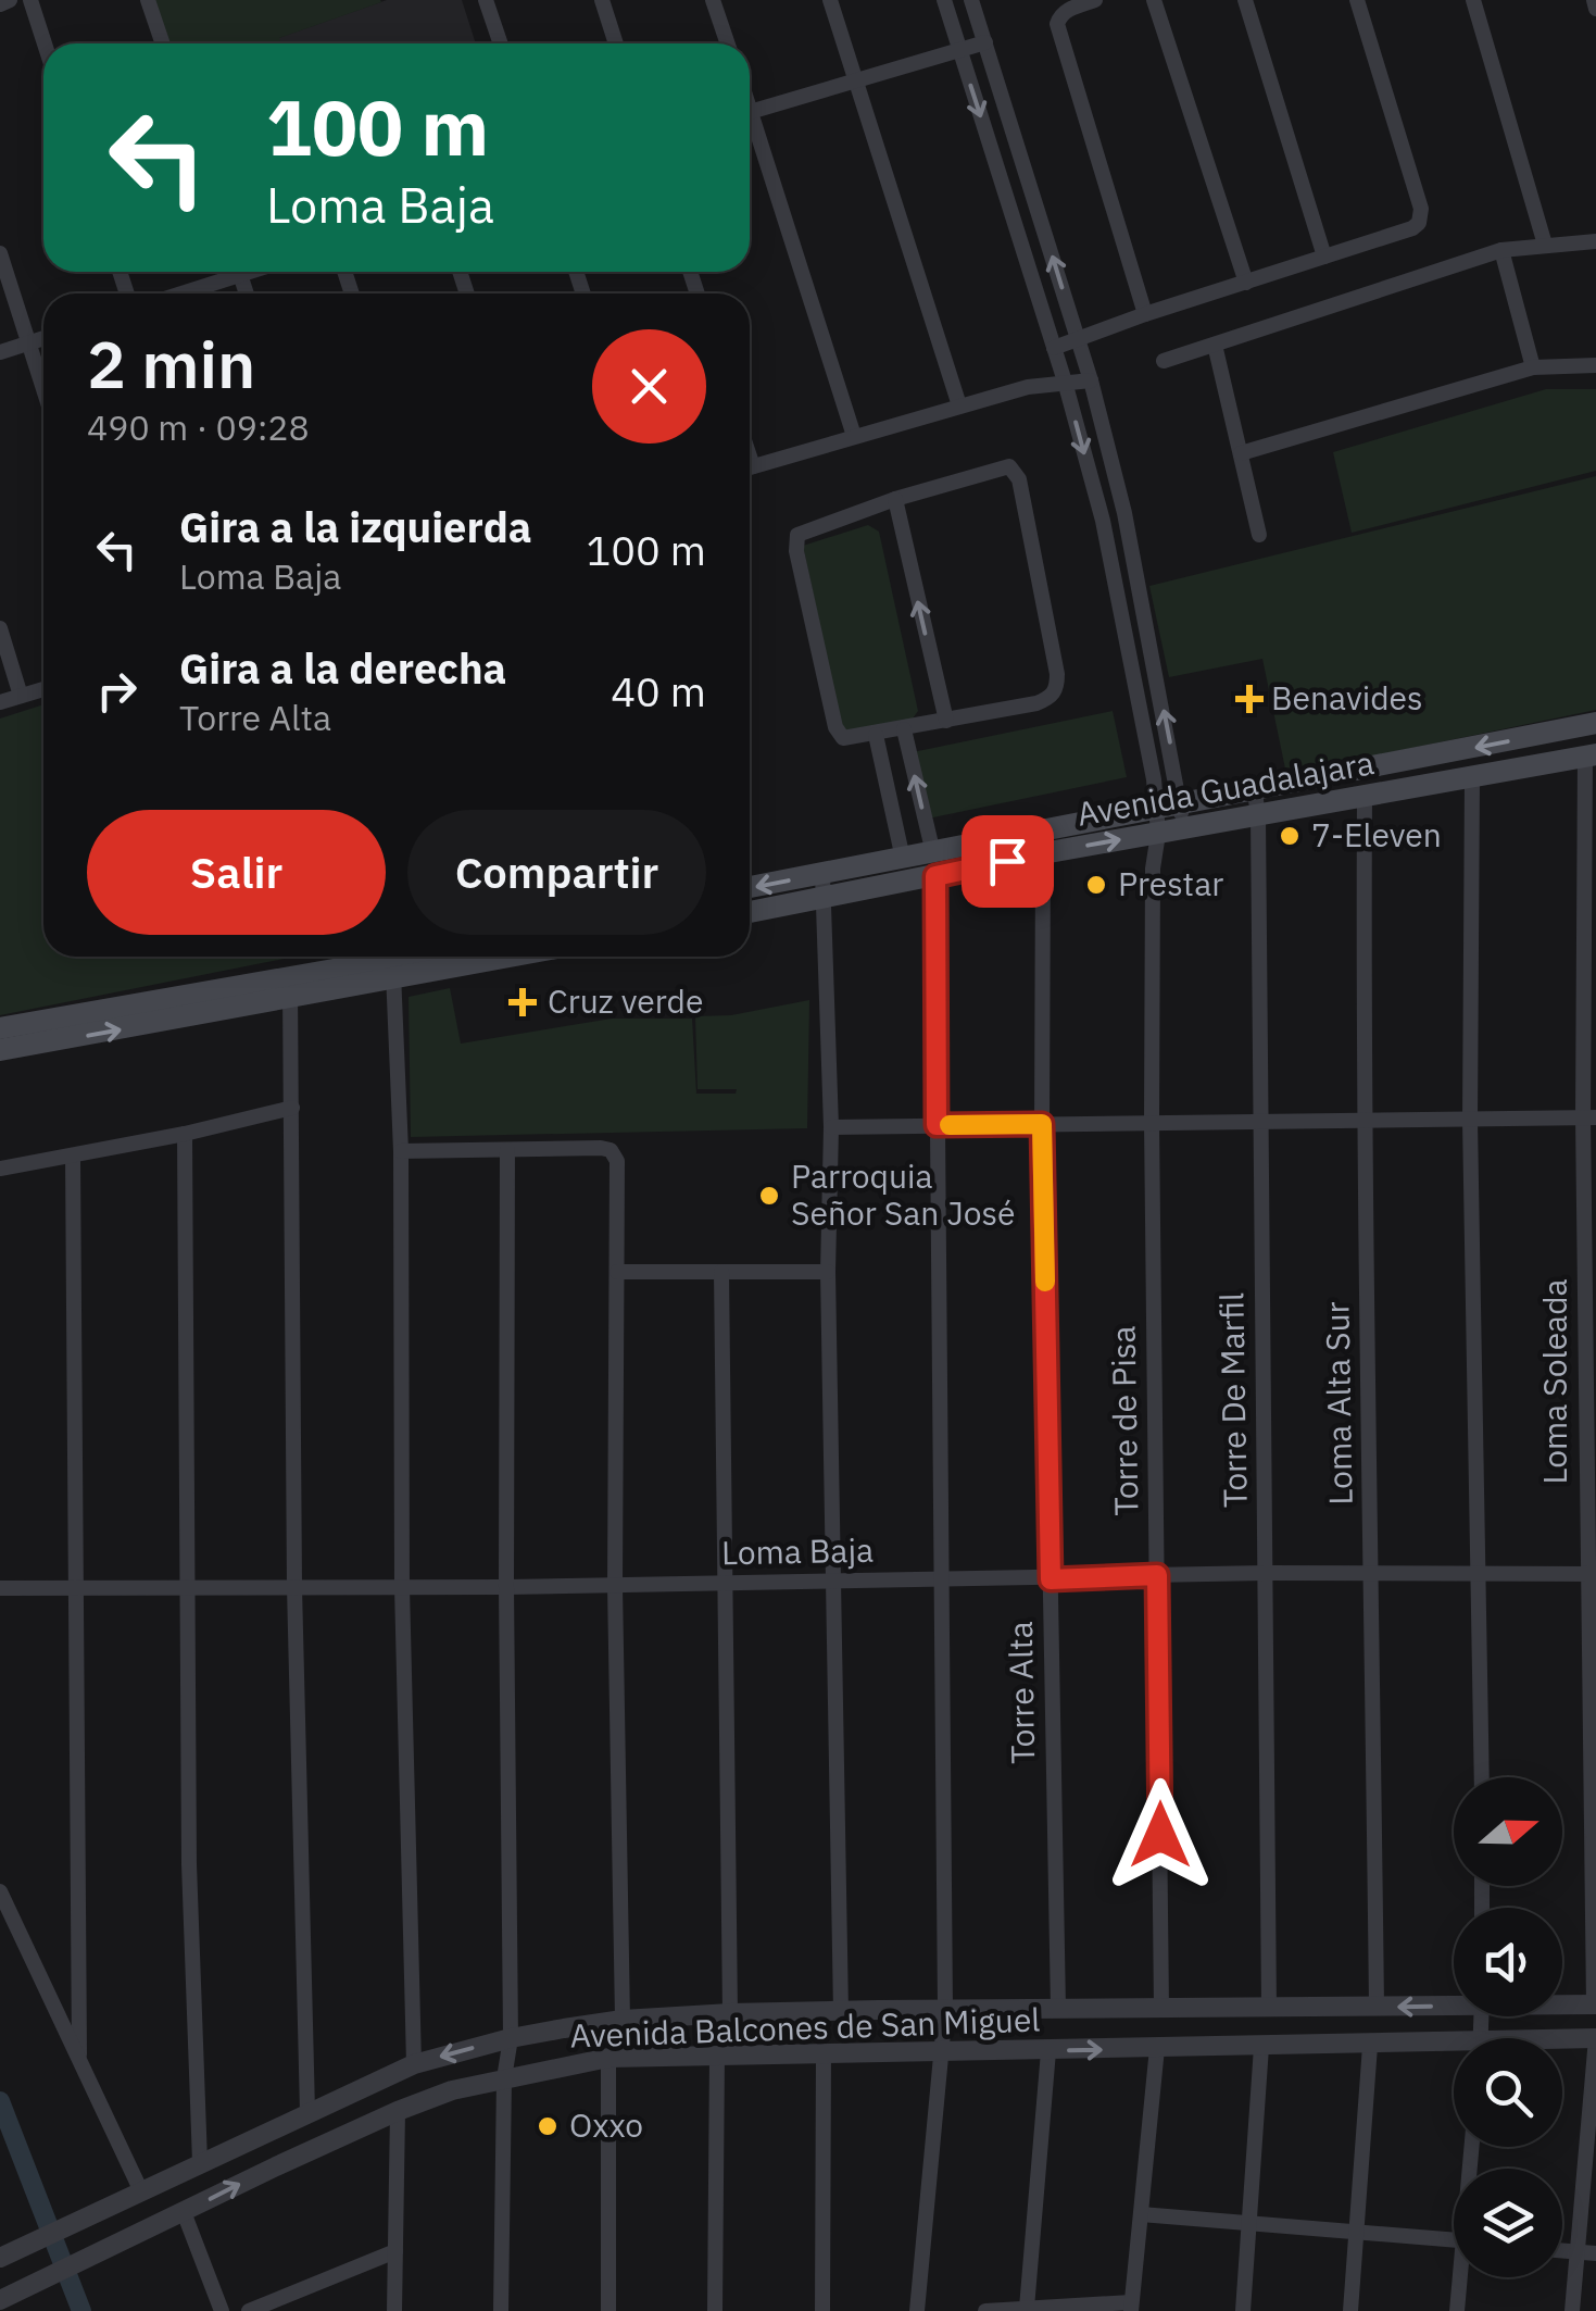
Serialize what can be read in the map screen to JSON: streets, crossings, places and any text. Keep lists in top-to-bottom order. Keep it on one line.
{"streets":{"main road":["Avenida Guadalajara"],"street":["Loma Soleada","Torre De Marfil","Loma Alta Sur","Torre de Pisa","Loma Baja","Torre Alta","Avenida Balcones de San Miguel"]},"crossings":[["Avenida Guadalajara","Loma Soleada"],["Avenida Guadalajara","Torre De Marfil"],["Avenida Guadalajara","Loma Alta Sur"],["Avenida Guadalajara","Torre de Pisa"],["Avenida Guadalajara","Torre Alta"],["Loma Soleada","Loma Baja"],["Loma Soleada","Avenida Balcones de San Miguel"],["Torre De Marfil","Loma Baja"],["Torre De Marfil","Avenida Balcones de San Miguel"],["Loma Alta Sur","Loma Baja"],["Loma Alta Sur","Avenida Balcones de San Miguel"],["Torre de Pisa","Loma Baja"],["Torre de Pisa","Avenida Balcones de San Miguel"],["Loma Baja","Torre Alta"],["Torre Alta","Avenida Balcones de San Miguel"]],"places":{"health":["Benavides","Cruz verde"],"other":["7-Eleven","Prestar","Parroquia Señor San José","Oxxo"]},"north":"right","page":{"turn":["100 m","Loma Baja"],"heading":["2 min","490 m · 09:28"],"list":[{"name":"Gira a la izquierda","note":"Loma Baja","value":"100 m"},{"name":"Gira a la derecha","note":"Torre Alta","value":"40 m"}],"buttons":["Salir","Compartir"]}}
